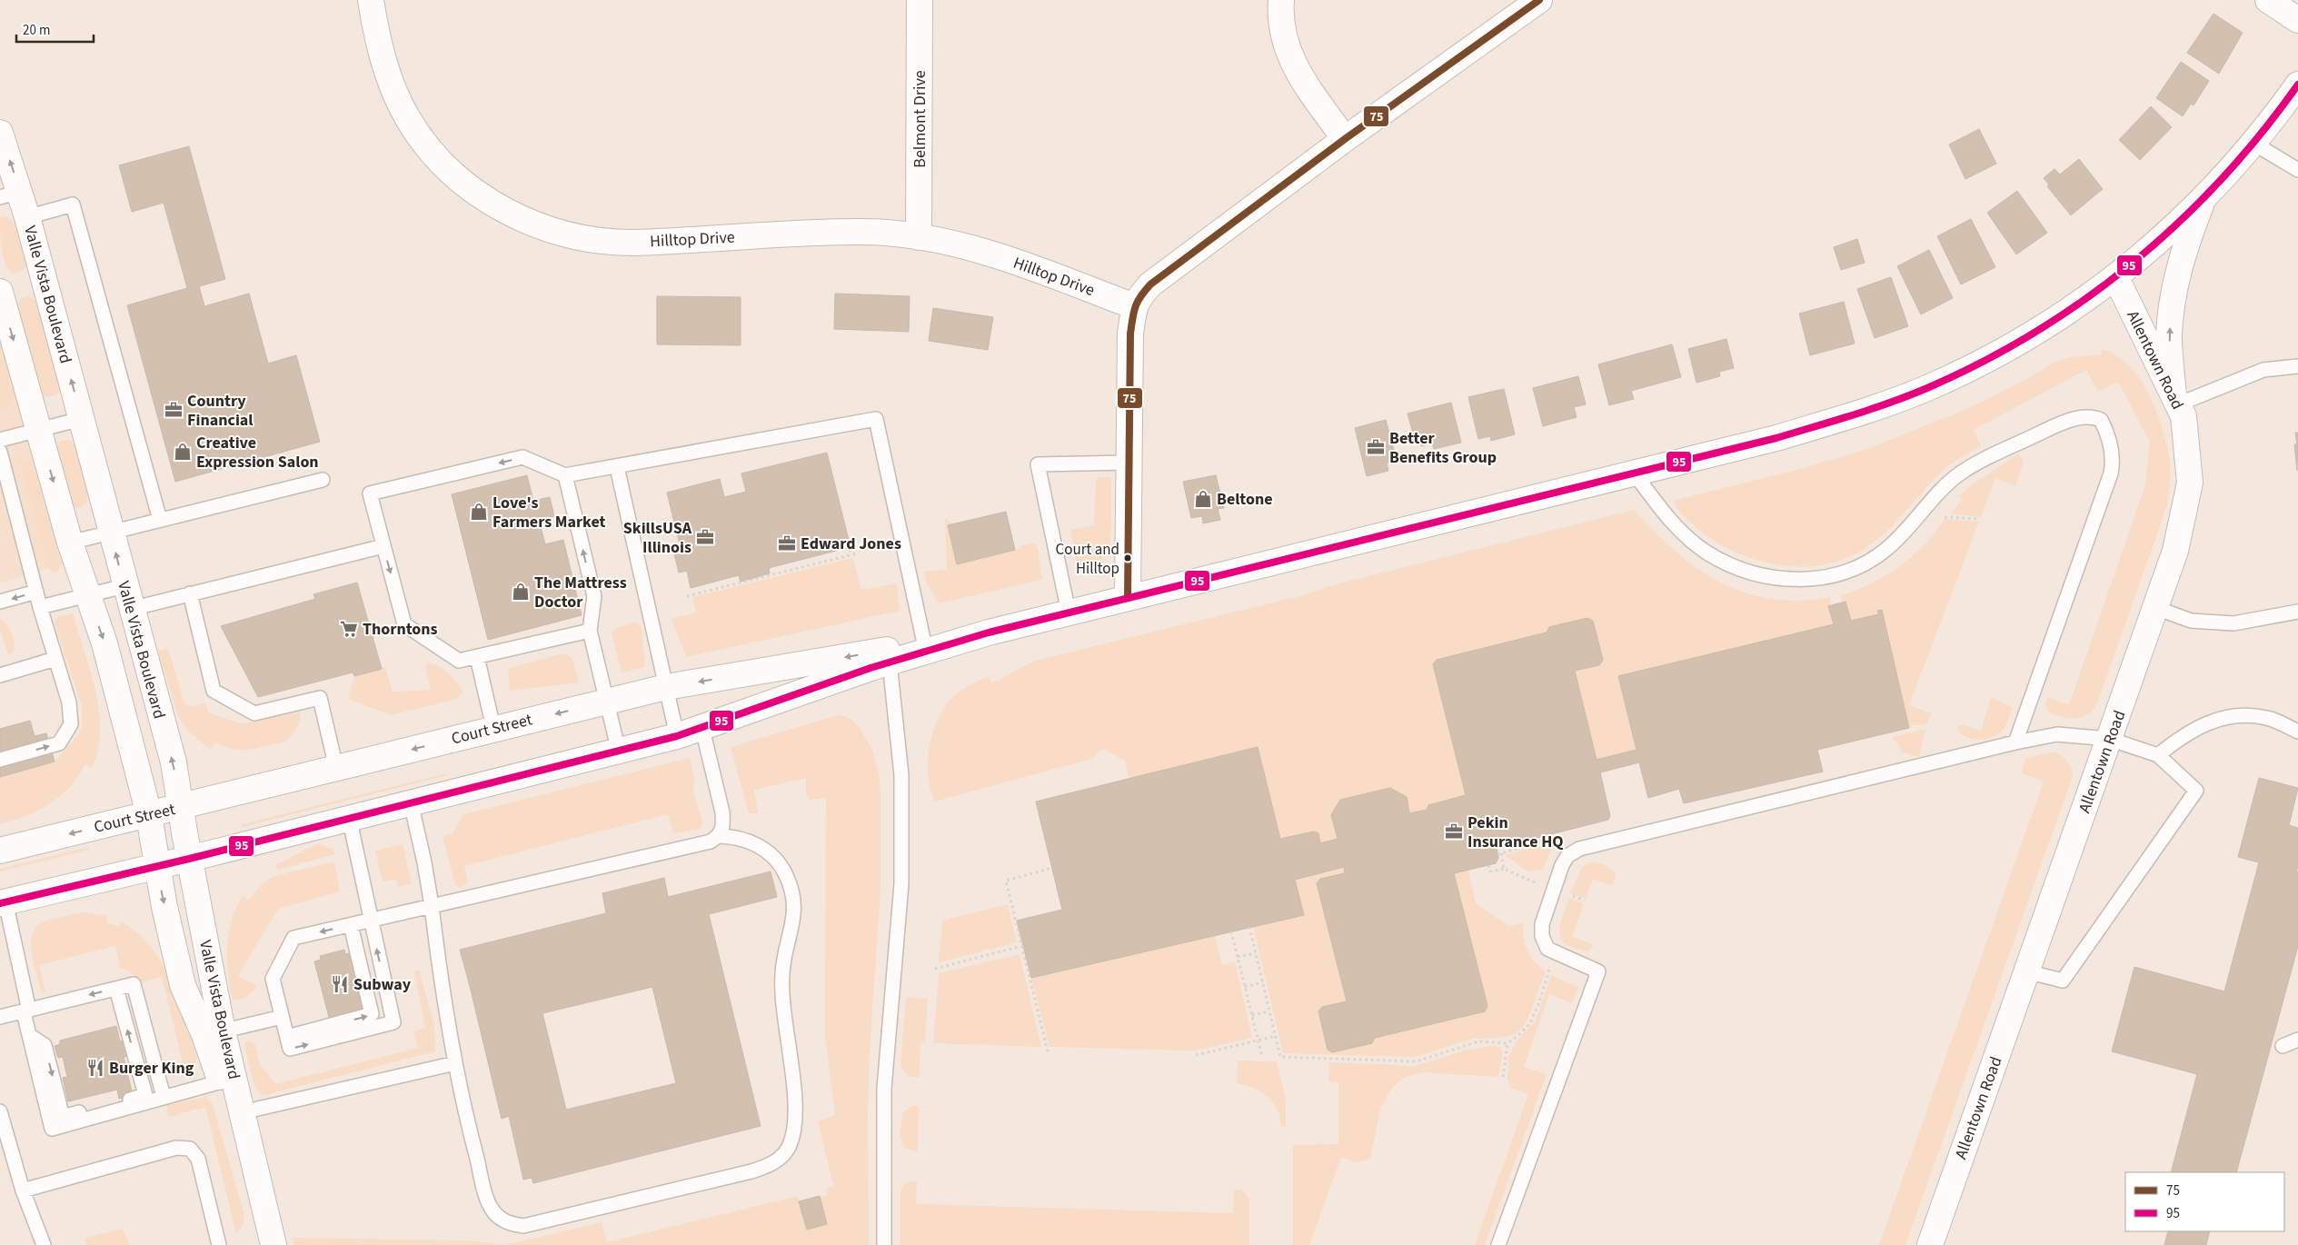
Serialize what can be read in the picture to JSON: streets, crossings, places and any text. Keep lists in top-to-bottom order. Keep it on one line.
{"streets":{"street":["Belmont Drive","Hilltop Drive","Valle Vista Boulevard","Allentown Road","Court Street"]},"crossings":[["Belmont Drive","Hilltop Drive"],["Valle Vista Boulevard","Court Street"],["Allentown Road","Court Street"]],"places":{"office":["Country Financial","Better Benefits Group","SkillsUSA Illinois","Edward Jones","Pekin Insurance HQ"],"shop":["Creative Expression Salon","Beltone","Love's Farmers Market","The Mattress Doctor"],"other":["Court and Hilltop"],"supermarket":["Thorntons"],"restaurant":["Subway","Burger King"]},"lines":["transit line 75","transit line 95"],"legend":["75","95"],"scale_bar":"20 m"}
